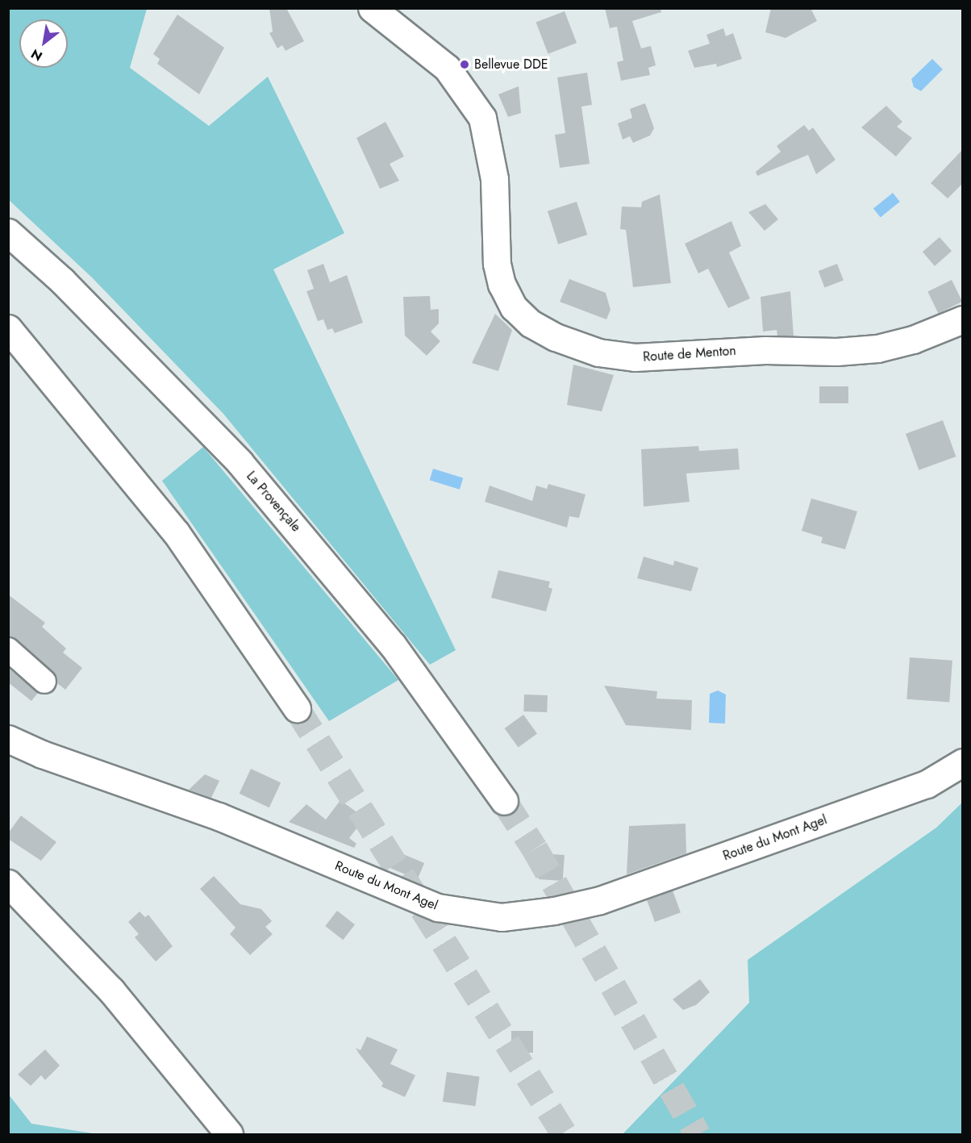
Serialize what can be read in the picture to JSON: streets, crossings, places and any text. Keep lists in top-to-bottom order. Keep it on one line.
{"streets":{"main road":["Route de Menton","La Provençale","Route du Mont Agel"]},"places":["Bellevue DDE"],"north":"bottom left"}
